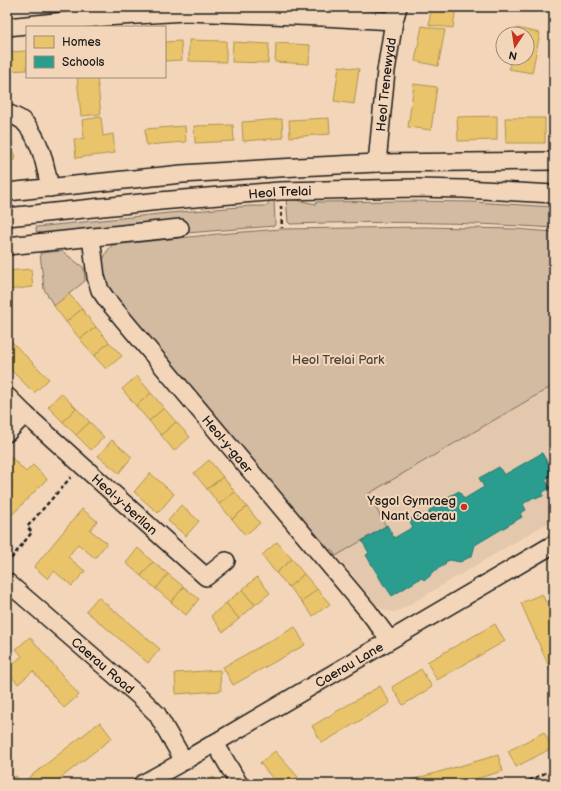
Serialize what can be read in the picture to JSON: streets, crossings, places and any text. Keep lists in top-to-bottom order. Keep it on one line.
{"streets":{"street":["Heol Trenewydd","Heol Trelai","Heol-y-gaer","Heol-y-berllan","Caerau Lane","Caerau Road"]},"crossings":[["Heol Trenewydd","Heol Trelai"],["Heol-y-gaer","Caerau Lane"],["Caerau Lane","Caerau Road"]],"parks":["Heol Trelai Park"],"places":["Ysgol Gymraeg Nant Caerau"],"legend":["Homes","Schools"],"north":"bottom"}
